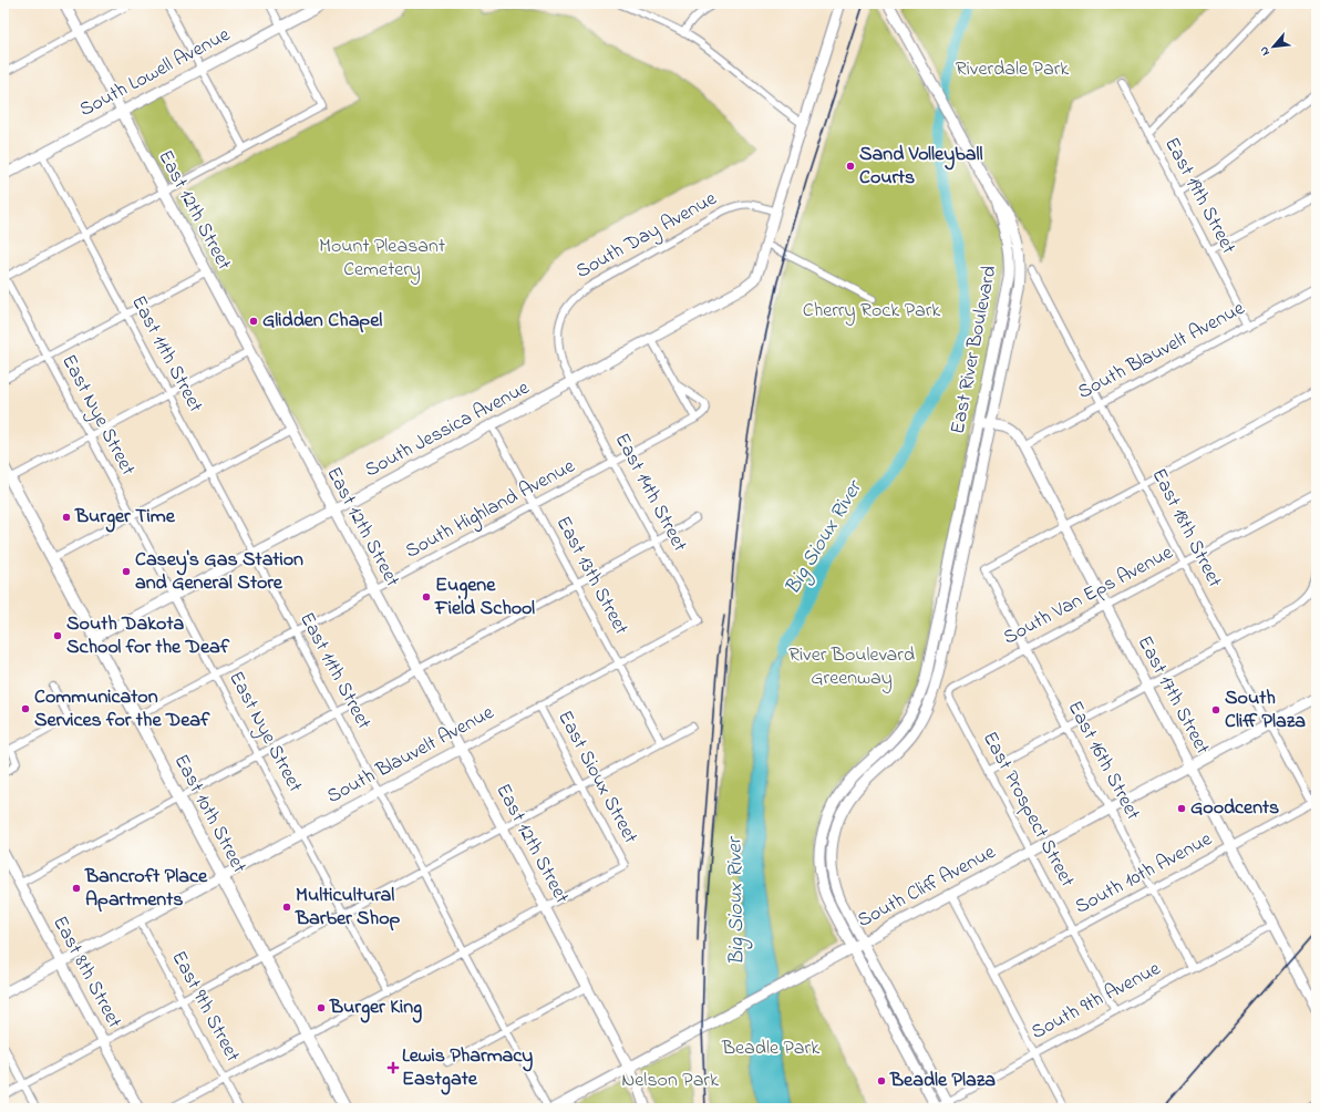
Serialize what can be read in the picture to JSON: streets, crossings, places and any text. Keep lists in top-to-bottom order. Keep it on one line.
{"streets":{"main road":["East 10th Street"],"street":["South Lowell Avenue","East 19th Street","East 12th Street","South Day Avenue","East River Boulevard","South Blauvelt Avenue","East 11th Street","East Nye Street","South Jessica Avenue","East 14th Street","South Highland Avenue","East 18th Street","East 13th Street","South Van Eps Avenue","East 17th Street","East 16th Street","East Sioux Street","East Prospect Street","South 10th Avenue","South Cliff Avenue","East 8th Street","South 9th Avenue","East 9th Street"]},"crossings":[["South Lowell Avenue","East 12th Street"],["South Lowell Avenue","East 11th Street"],["East 19th Street","South Blauvelt Avenue"],["East 12th Street","South Blauvelt Avenue"],["East 12th Street","South Jessica Avenue"],["East 12th Street","South Highland Avenue"],["East 12th Street","East Sioux Street"],["East 12th Street","South Cliff Avenue"],["South Day Avenue","South Jessica Avenue"],["South Day Avenue","East 14th Street"],["East River Boulevard","East 17th Street"],["East River Boulevard","South Cliff Avenue"],["South Blauvelt Avenue","East 11th Street"],["South Blauvelt Avenue","East Nye Street"],["South Blauvelt Avenue","East 14th Street"],["South Blauvelt Avenue","East 18th Street"],["South Blauvelt Avenue","East 13th Street"],["South Blauvelt Avenue","East 17th Street"],["South Blauvelt Avenue","East Sioux Street"],["South Blauvelt Avenue","East 10th Street"],["South Blauvelt Avenue","East 8th Street"],["South Blauvelt Avenue","East 9th Street"],["East 11th Street","South Jessica Avenue"],["East 11th Street","South Highland Avenue"],["East Nye Street","South Jessica Avenue"],["East Nye Street","South Highland Avenue"],["South Jessica Avenue","East 14th Street"],["South Jessica Avenue","East 13th Street"],["South Jessica Avenue","East 10th Street"],["East 14th Street","South Highland Avenue"],["South Highland Avenue","East 13th Street"],["South Highland Avenue","East 10th Street"],["East 18th Street","South Van Eps Avenue"],["East 18th Street","South 10th Avenue"],["East 18th Street","South Cliff Avenue"],["South Van Eps Avenue","East 17th Street"],["South Van Eps Avenue","East 16th Street"],["South Van Eps Avenue","East Prospect Street"],["East 17th Street","East 16th Street"],["East 17th Street","South 10th Avenue"],["East 17th Street","South Cliff Avenue"],["East 17th Street","South 9th Avenue"],["East 16th Street","South 10th Avenue"],["East 16th Street","South Cliff Avenue"],["East 16th Street","South 9th Avenue"],["East Prospect Street","South 10th Avenue"],["East Prospect Street","South Cliff Avenue"],["East Prospect Street","South 9th Avenue"]],"water":["Big Sioux River"],"parks":["Riverdale Park","Mount Pleasant Cemetery","Cherry Rock Park","River Boulevard Greenway","Beadle Park","Nelson Park"],"places":{"other":["Sand Volleyball Courts","Glidden Chapel","Burger Time","Casey's Gas Station and General Store","Eugene Field School","South Dakota School for the Deaf","Communicaton Services for the Deaf","South Cliff Plaza","Goodcents","Bancroft Place Apartments","Multicultural Barber Shop","Burger King","Beadle Plaza"],"health":["Lewis Pharmacy Eastgate"]},"north":"bottom left"}
